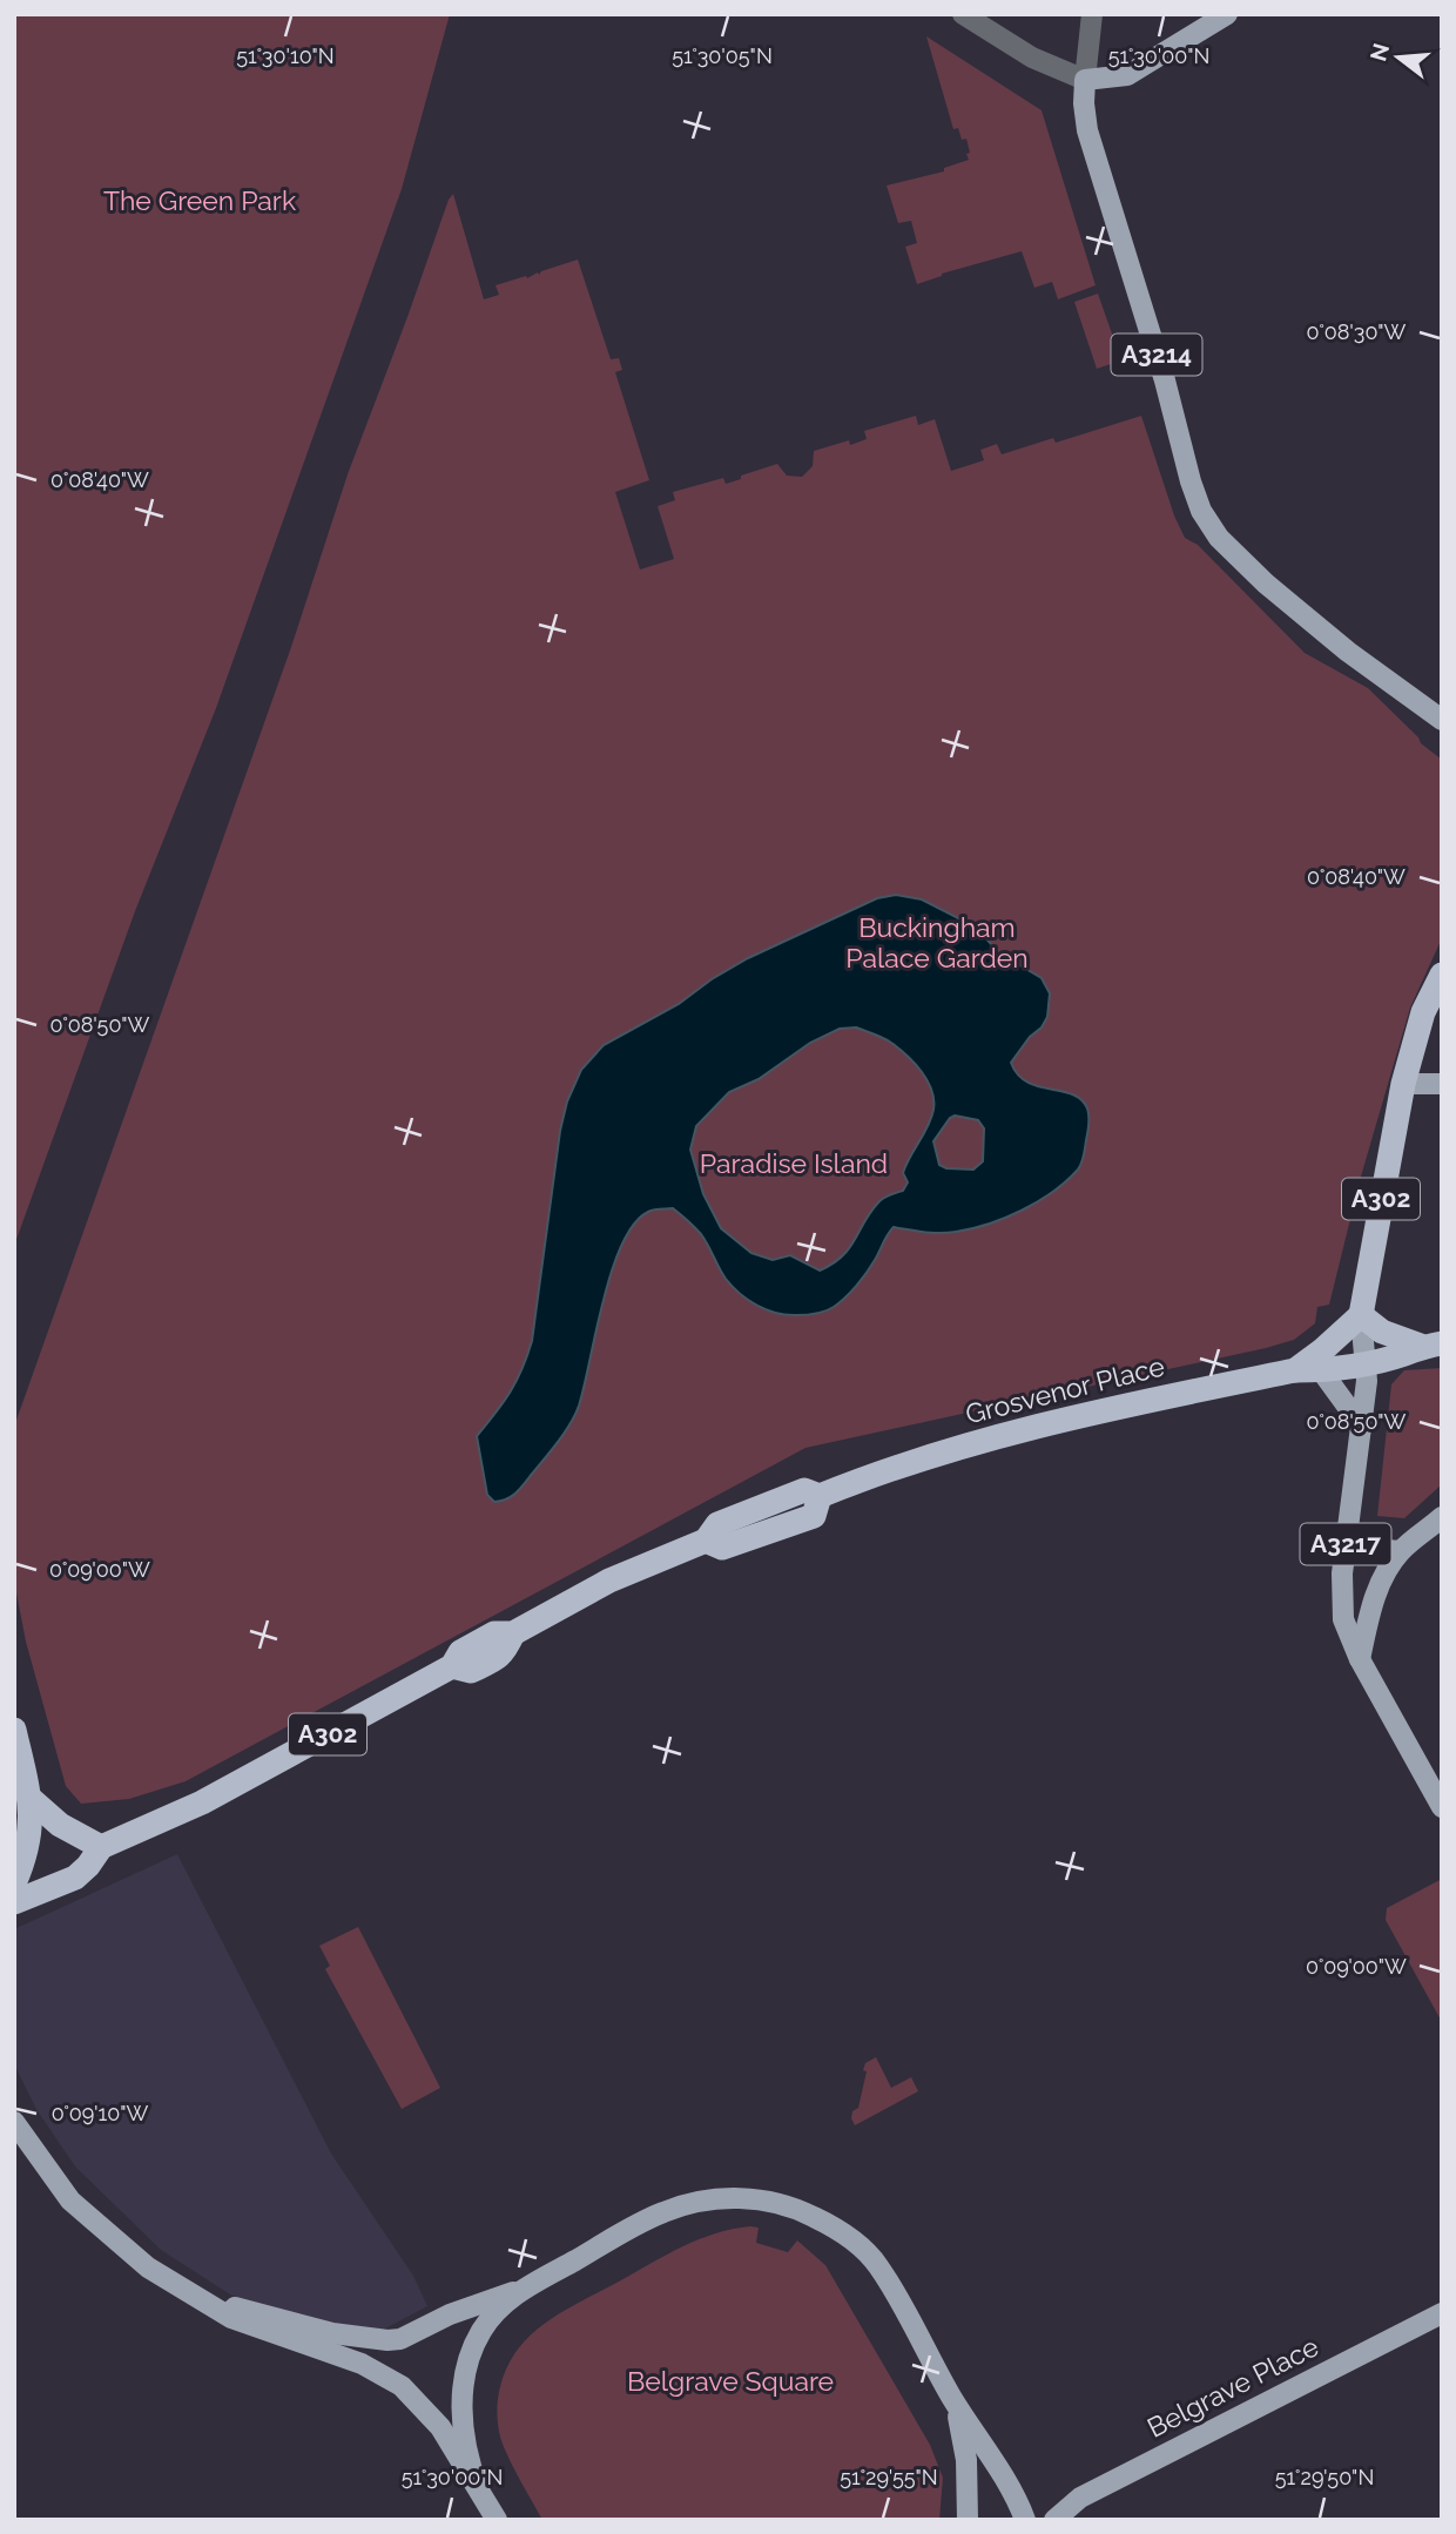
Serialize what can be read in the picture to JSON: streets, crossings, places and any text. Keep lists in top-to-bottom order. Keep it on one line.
{"streets":{"highway":["A302","Grosvenor Place"],"main road":["A3214","A3217","Belgrave Place"]},"crossings":[["A302","Grosvenor Place"],["A302","A3217"],["Grosvenor Place","A3217"]],"parks":["The Green Park","Buckingham Palace Garden","Paradise Island","Belgrave Square"],"north":"left","coordinates":["51°30'10\"N","51°30'05\"N","51°30'00\"N","0°08'30\"W","0°08'40\"W","0°08'50\"W","0°09'00\"W","0°09'10\"W","51°29'55\"N","51°29'50\"N"]}
